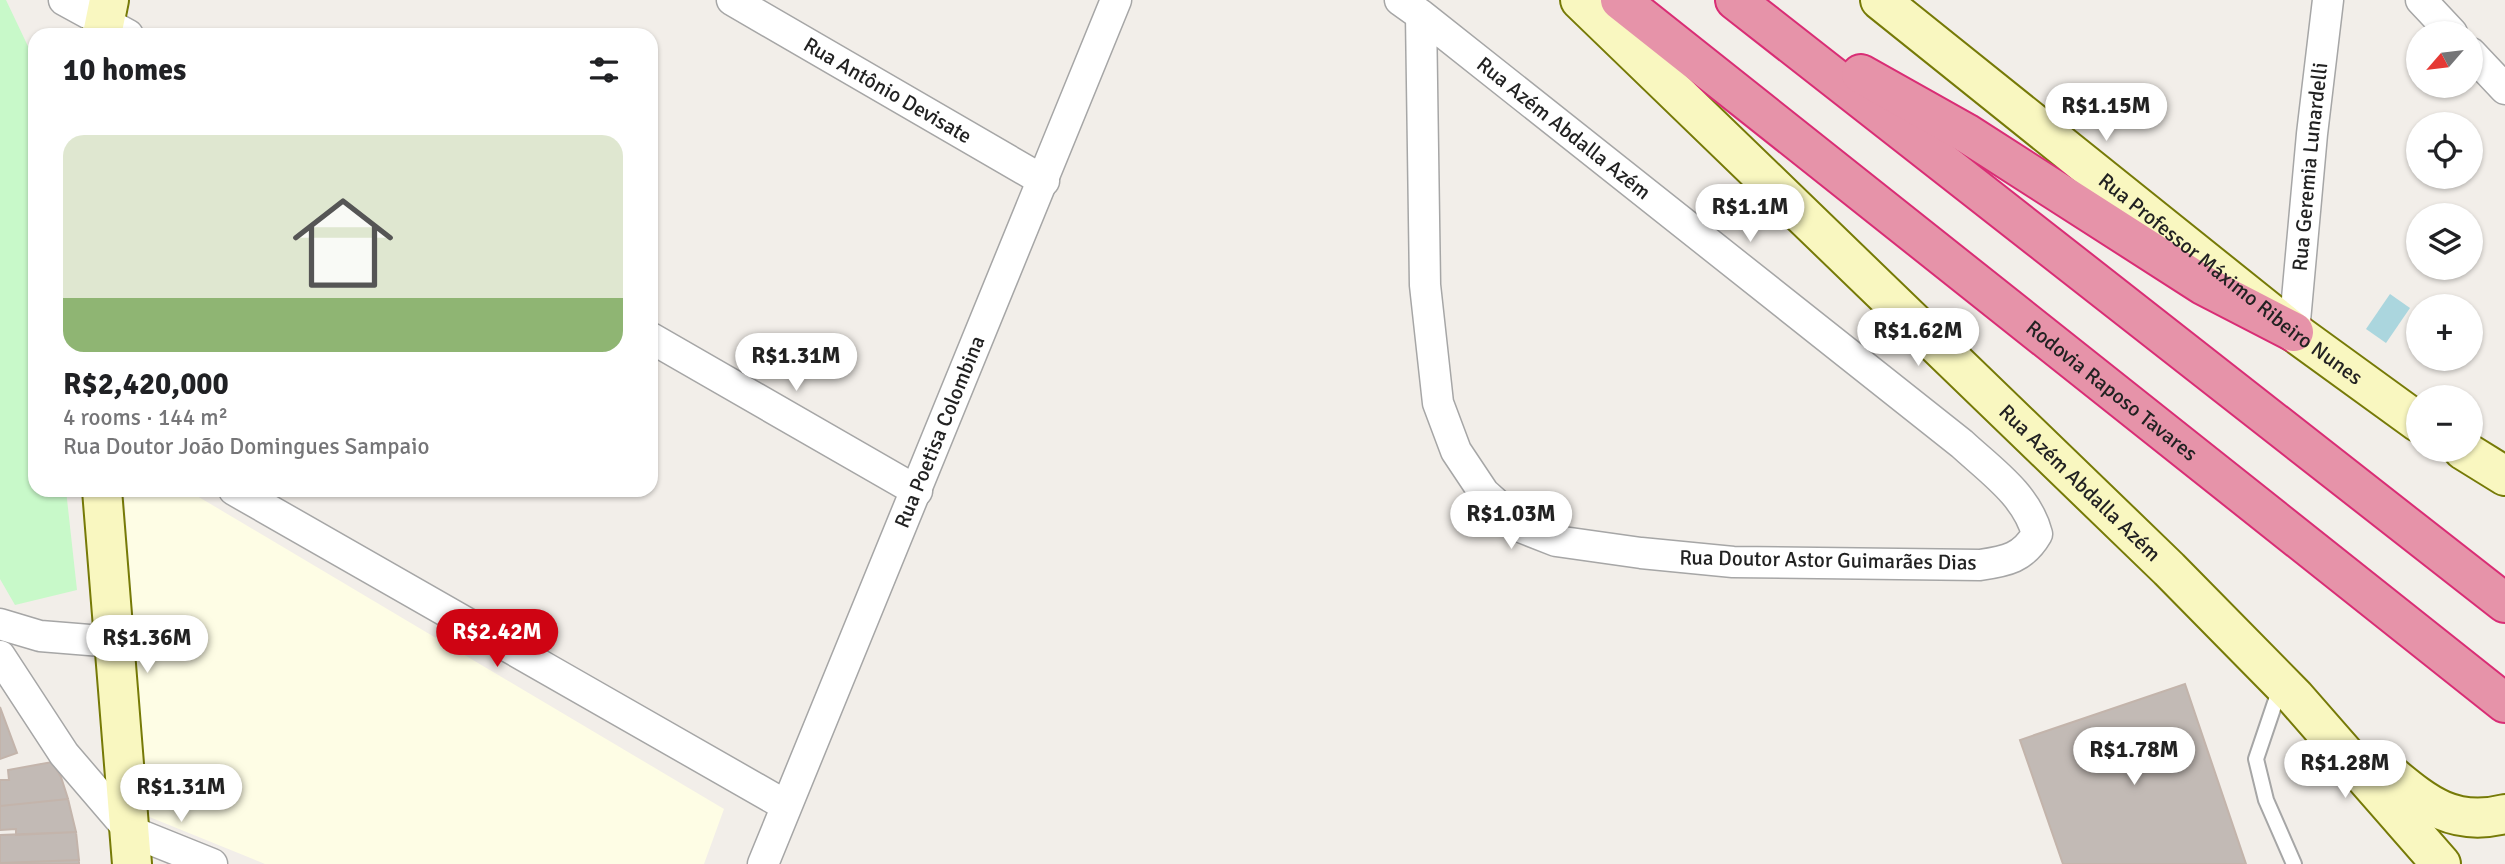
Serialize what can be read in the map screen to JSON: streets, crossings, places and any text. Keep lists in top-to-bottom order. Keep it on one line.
{"streets":{"highway":["Rodovia Raposo Tavares"],"main road":["Rua Azém Abdalla Azém","Rua Professor Máximo Ribeiro Nunes"],"street":["Rua Antônio Devisate","Rua Geremia Lunardelli","Rua Poetisa Colombina","Rua Doutor Astor Guimarães Dias"]},"crossings":[["Rua Antônio Devisate","Rua Poetisa Colombina"],["Rua Azém Abdalla Azém","Rua Doutor Astor Guimarães Dias"],["Rua Geremia Lunardelli","Rua Professor Máximo Ribeiro Nunes"]],"north":"bottom left","page":{"map_buttons":["+","−"],"heading":"10 homes","price":["R$1.15M","R$1.1M","R$1.62M","R$1.31M","R$1.03M","R$2.42M","R$1.36M","R$1.78M","R$1.28M","R$1.31M"],"list":[{"name":"R$2,420,000","note":"4 rooms · 144 m² · Rua Doutor João Domingues Sampaio"}]}}
